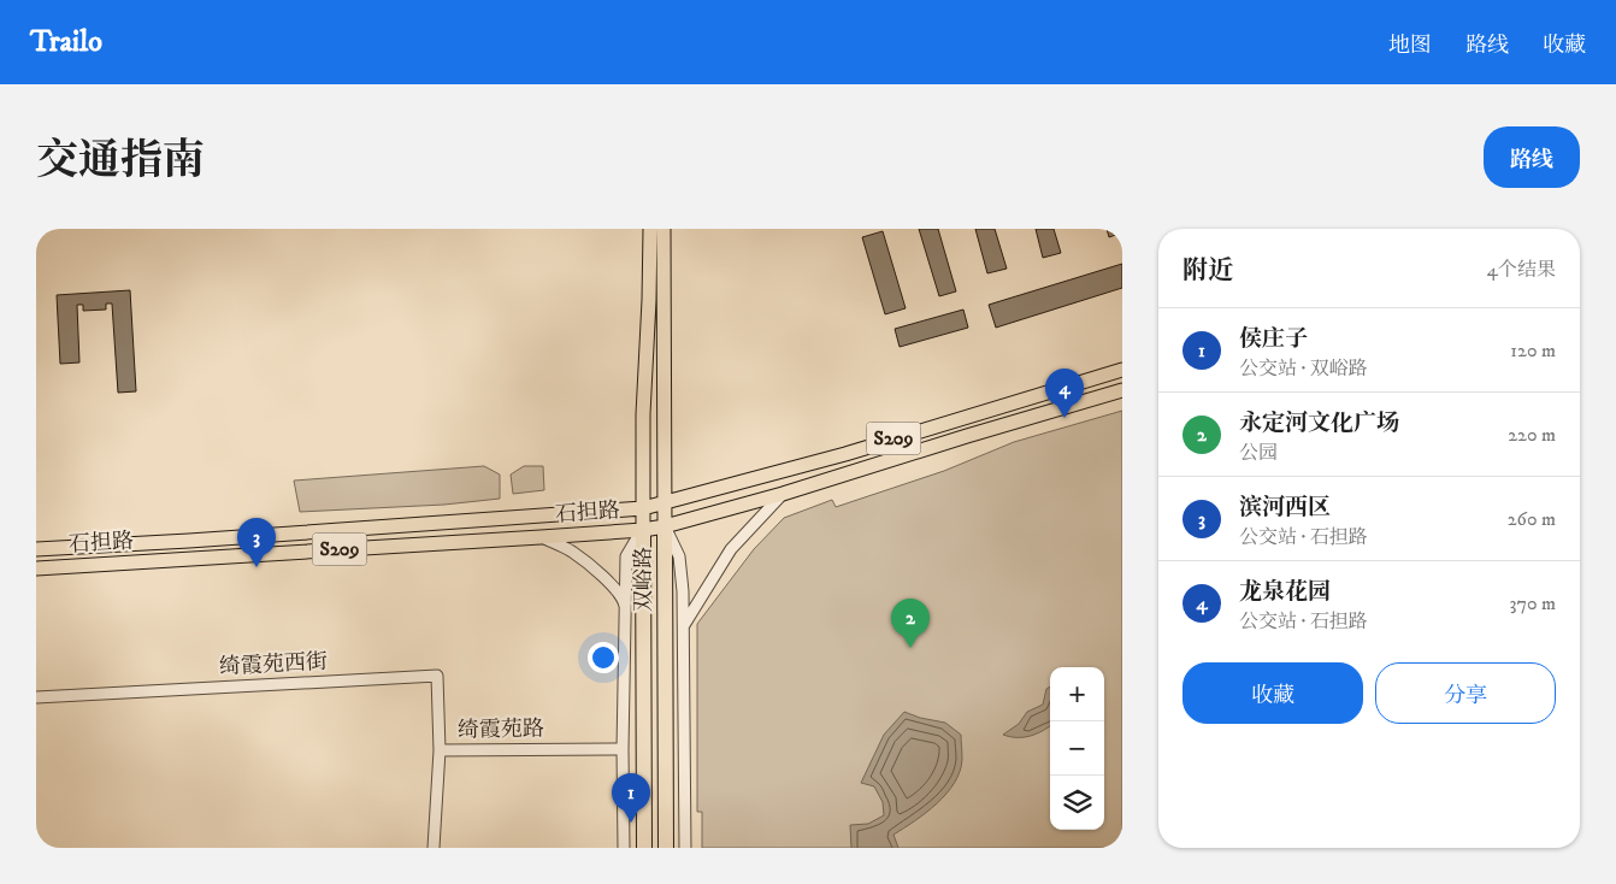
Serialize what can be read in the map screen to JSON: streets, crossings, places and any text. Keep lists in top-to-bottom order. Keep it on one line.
{"streets":{"highway":["双峪路"],"main road":["S209","石担路"],"street":["绮霞苑西街","绮霞苑路"]},"crossings":[["石担路","双峪路"],["双峪路","绮霞苑路"],["绮霞苑西街","绮霞苑路"]],"page":{"header":"Trailo","nav":["地图","路线","收藏"],"title":"交通指南","buttons":["路线",["收藏","分享"]],"heading":["附近","4个结果"],"list":[{"mark":"1","name":"侯庄子","note":"公交站 · 双峪路","value":"120 m"},{"mark":"2","name":"永定河文化广场","note":"公园","value":"220 m"},{"mark":"3","name":"滨河西区","note":"公交站 · 石担路","value":"260 m"},{"mark":"4","name":"龙泉花园","note":"公交站 · 石担路","value":"370 m"}],"pins":["4","3","2","1"],"map_buttons":["+","−"]}}
